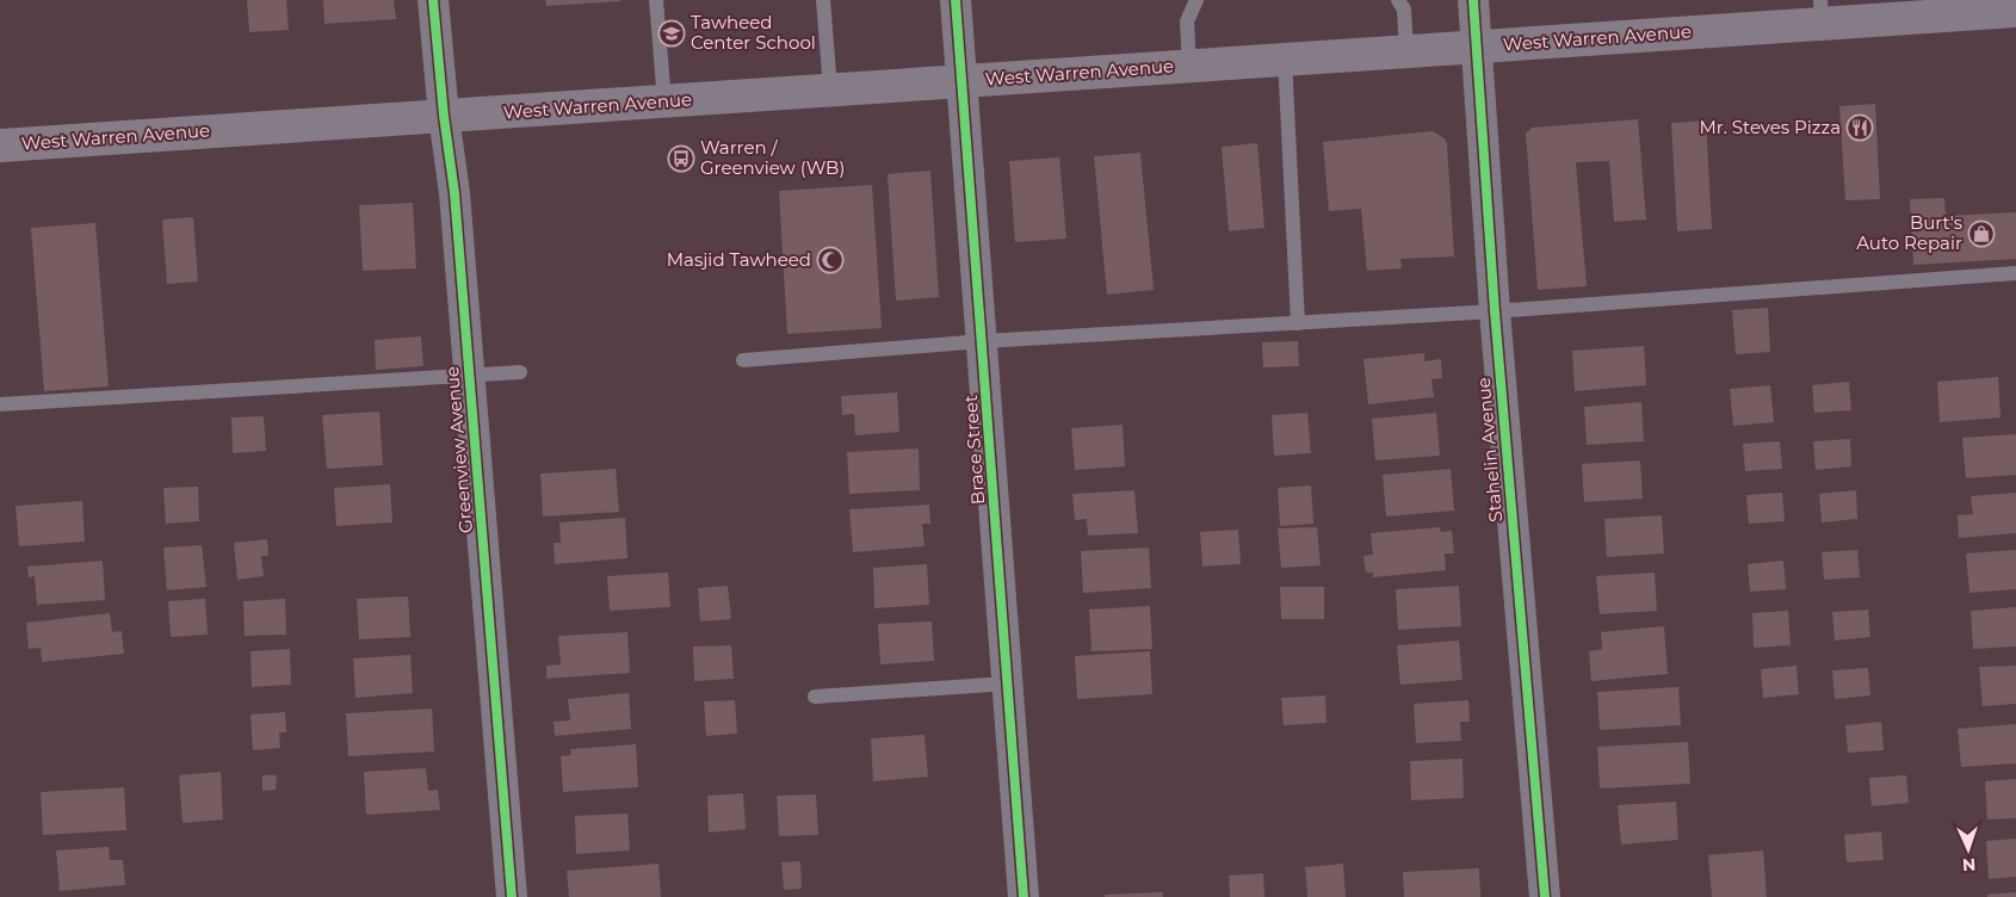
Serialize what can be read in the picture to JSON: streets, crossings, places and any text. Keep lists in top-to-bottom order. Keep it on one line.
{"streets":{"main road":["West Warren Avenue"],"street":["Greenview Avenue","Brace Street","Stahelin Avenue"]},"crossings":[["West Warren Avenue","Greenview Avenue"],["West Warren Avenue","Brace Street"],["West Warren Avenue","Stahelin Avenue"]],"places":{"school or university":["Tawheed Center School"],"restaurant":["Mr. Steves Pizza"],"bus stop":["Warren / Greenview (WB)"],"shop":["Burt's Auto Repair"],"mosque":["Masjid Tawheed"]},"north":"bottom"}
